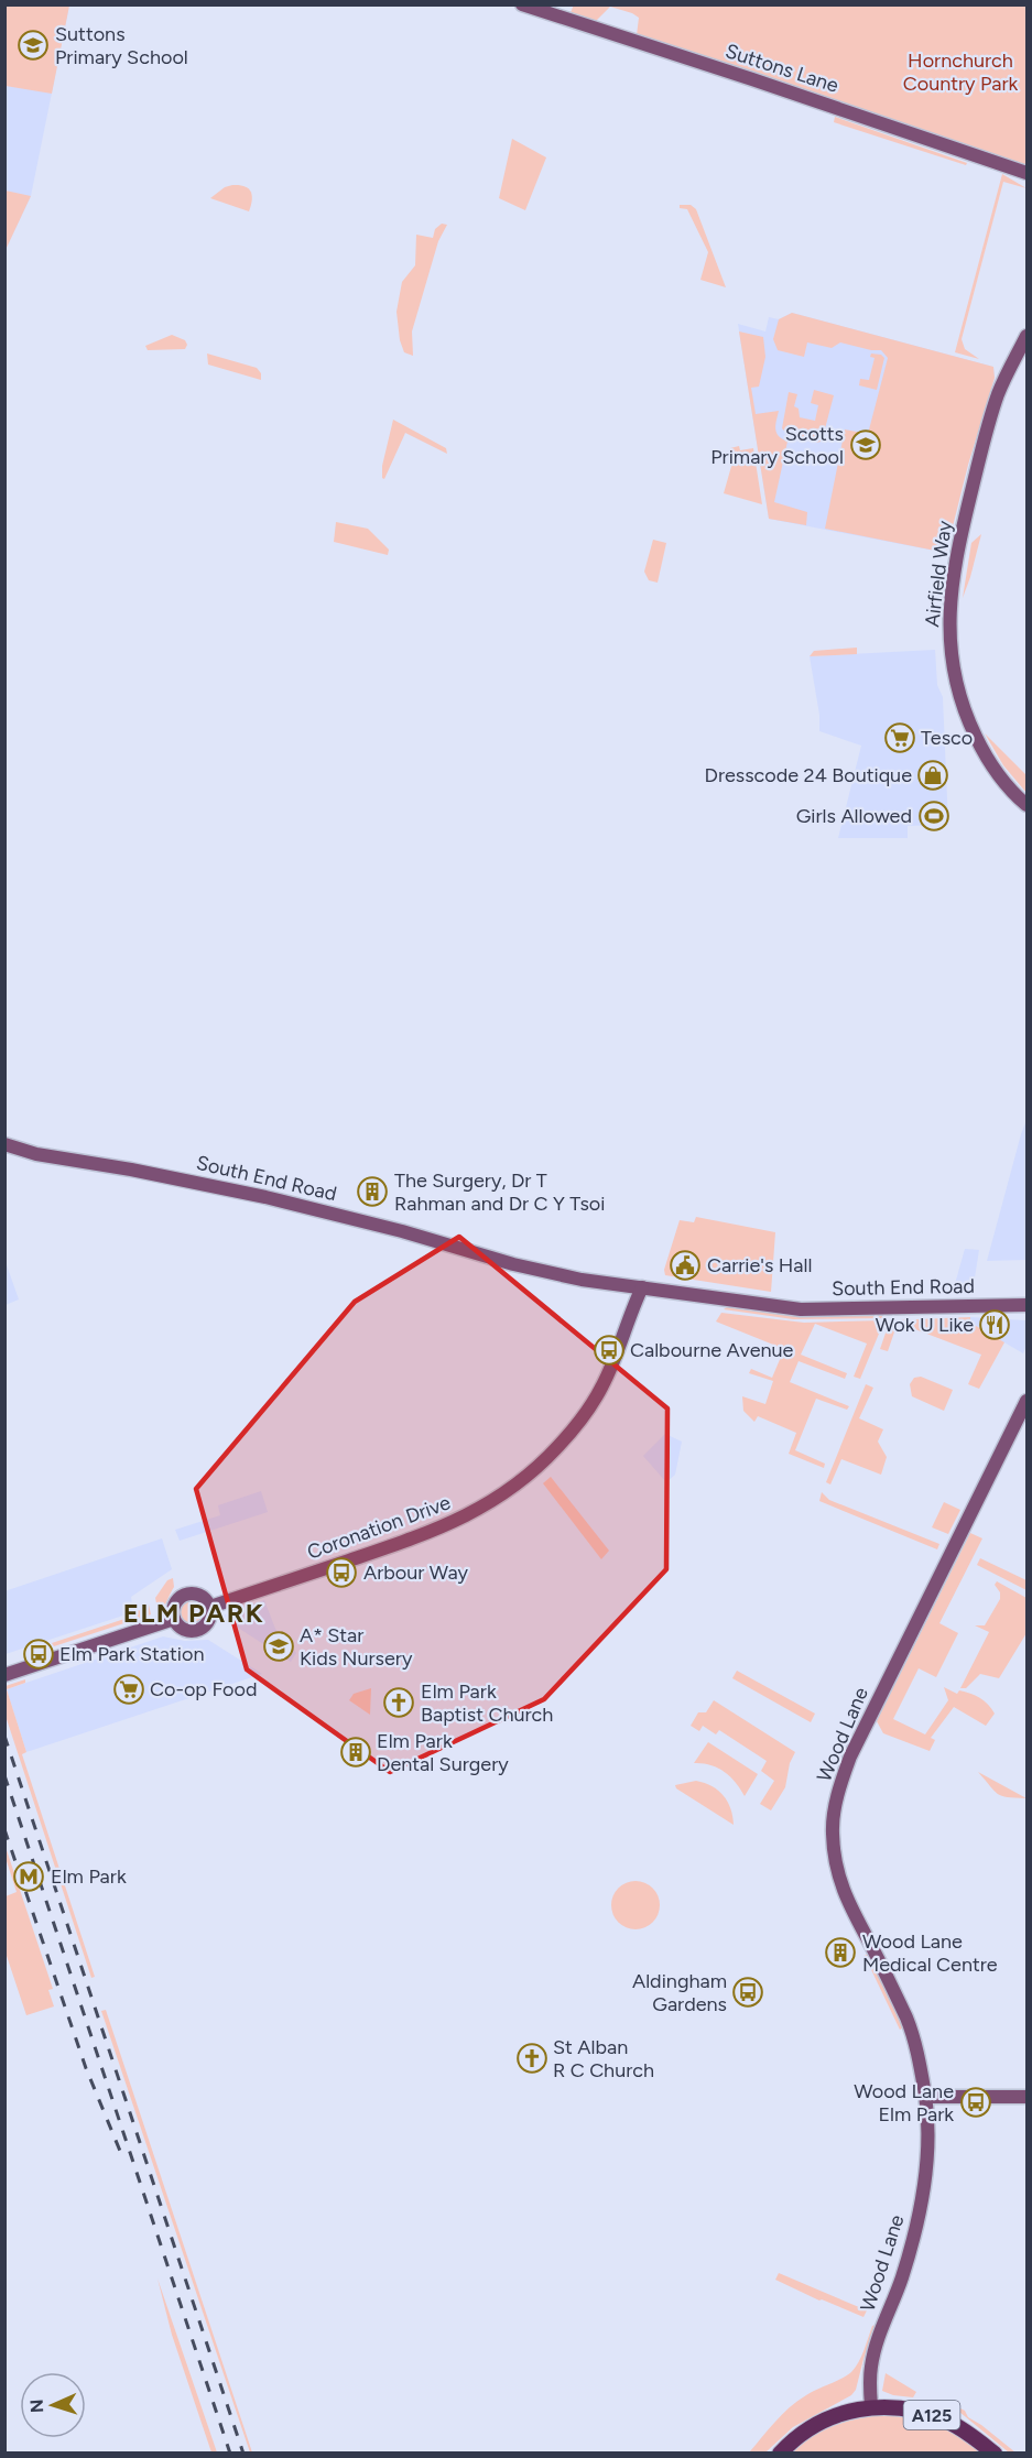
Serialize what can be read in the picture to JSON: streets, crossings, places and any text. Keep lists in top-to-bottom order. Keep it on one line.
{"streets":{"main road":["A125"],"street":["Suttons Lane","Airfield Way","South End Road","Coronation Drive","Wood Lane"]},"crossings":[["South End Road","Coronation Drive"],["Wood Lane","A125"]],"districts":["ELM PARK"],"parks":["Hornchurch Country Park"],"places":{"school or university":["Suttons Primary School","Scotts Primary School","A* Star Kids Nursery"],"supermarket":["Tesco","Co-op Food"],"shop":["Dresscode 24 Boutique"],"sports":["Girls Allowed"],"building":["The Surgery, Dr T Rahman and Dr C Y Tsoi","Elm Park Dental Surgery","Wood Lane Medical Centre"],"public building":["Carrie's Hall"],"restaurant":["Wok U Like"],"bus stop":["Calbourne Avenue","Arbour Way","Elm Park Station","Aldingham Gardens","Wood Lane Elm Park"],"church":["Elm Park Baptist Church","St Alban R C Church"],"metro station":["Elm Park"]},"north":"left"}
